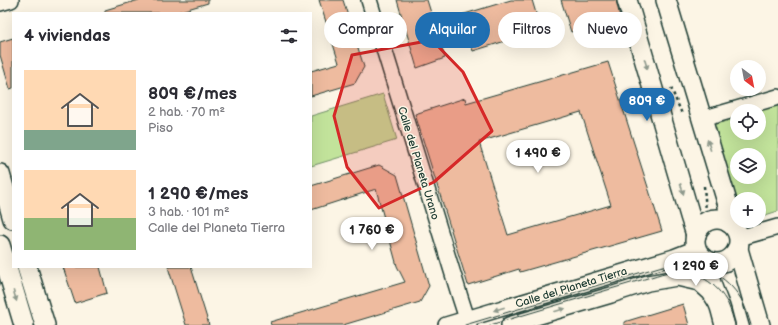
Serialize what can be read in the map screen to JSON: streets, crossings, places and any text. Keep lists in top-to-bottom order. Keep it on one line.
{"streets":{"street":["Calle del Planeta Urano","Calle del Planeta Tierra"]},"crossings":[["Calle del Planeta Urano","Calle del Planeta Tierra"]],"north":"bottom right","page":{"chip":["Comprar","Alquilar","Filtros","Nuevo"],"heading":"4 viviendas","map_buttons":"+","list":[{"name":"809 €/mes","note":"2 hab. · 70 m² · Piso"},{"name":"1 290 €/mes","note":"3 hab. · 101 m² · Calle del Planeta Tierra"}],"price":["809 €","1 490 €","1 760 €","1 290 €"]}}
